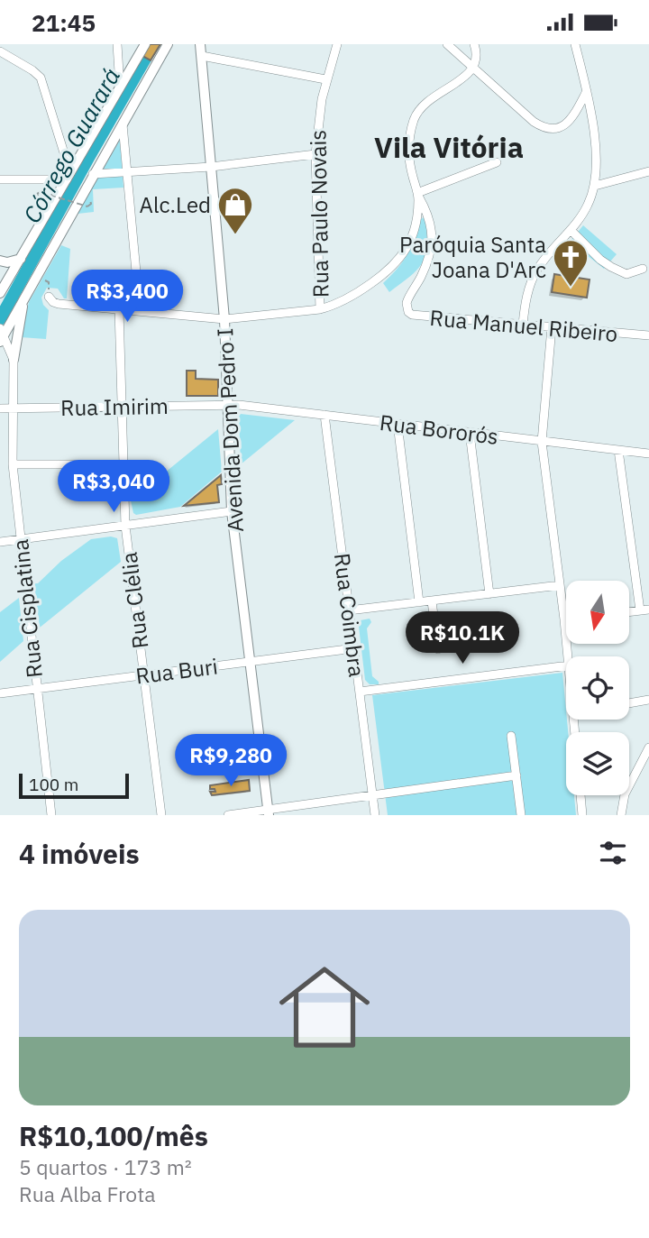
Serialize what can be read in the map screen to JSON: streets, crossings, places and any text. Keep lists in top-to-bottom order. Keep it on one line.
{"streets":{"main road":["Avenida Dom Pedro I"],"street":["Rua Paulo Novais","Rua Manuel Ribeiro","Rua Imirim","Rua Bororós","Rua Clélia","Rua Cisplatina","Rua Coimbra","Rua Buri"]},"crossings":[["Rua Imirim","Rua Bororós"],["Rua Imirim","Avenida Dom Pedro I"],["Rua Imirim","Rua Clélia"],["Rua Imirim","Rua Cisplatina"],["Rua Bororós","Avenida Dom Pedro I"],["Rua Bororós","Rua Coimbra"],["Avenida Dom Pedro I","Rua Buri"],["Rua Clélia","Rua Buri"],["Rua Cisplatina","Rua Buri"],["Rua Coimbra","Rua Buri"]],"districts":["Vila Vitória"],"water":["Córrego Guarará"],"places":{"shop":["Alc.Led"],"church":["Paróquia Santa Joana D'Arc"]},"scale_bar":"100 m","north":"bottom","page":{"status":"21:45","price":["R$3,400","R$3,040","R$10.1K","R$9,280"],"scale":"100 m","heading":"4 imóveis","list":[{"name":"R$10,100/mês","note":"5 quartos · 173 m² · Rua Alba Frota"}]}}
